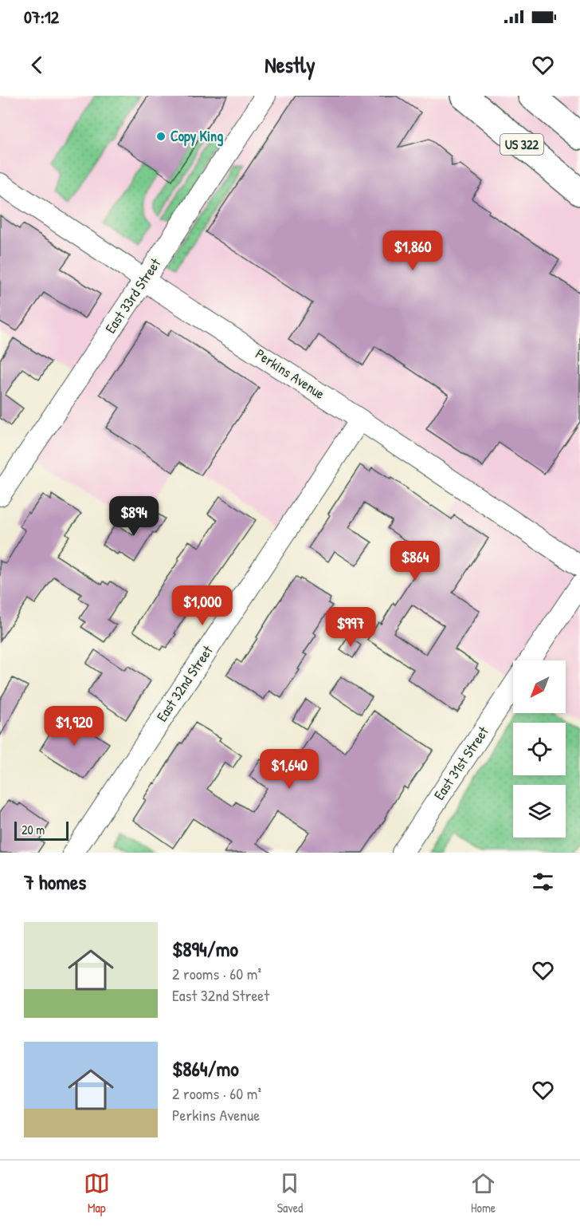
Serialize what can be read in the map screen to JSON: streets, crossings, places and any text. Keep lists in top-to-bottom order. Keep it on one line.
{"streets":{"main road":["US 322"],"street":["East 33rd Street","Perkins Avenue","East 32nd Street","East 31st Street"]},"crossings":[["East 33rd Street","Perkins Avenue"],["Perkins Avenue","East 32nd Street"]],"places":["Copy King"],"scale_bar":"20 m","north":"bottom left","page":{"status":"07:12","header":"Nestly","price":["$1,860","$894","$864","$1,000","$997","$1,920","$1,640"],"scale":"20 m","heading":"7 homes","list":[{"name":"$894/mo","note":"2 rooms · 60 m² · East 32nd Street"},{"name":"$864/mo","note":"2 rooms · 60 m² · Perkins Avenue"}],"tabs":["Map","Saved","Home"]}}
